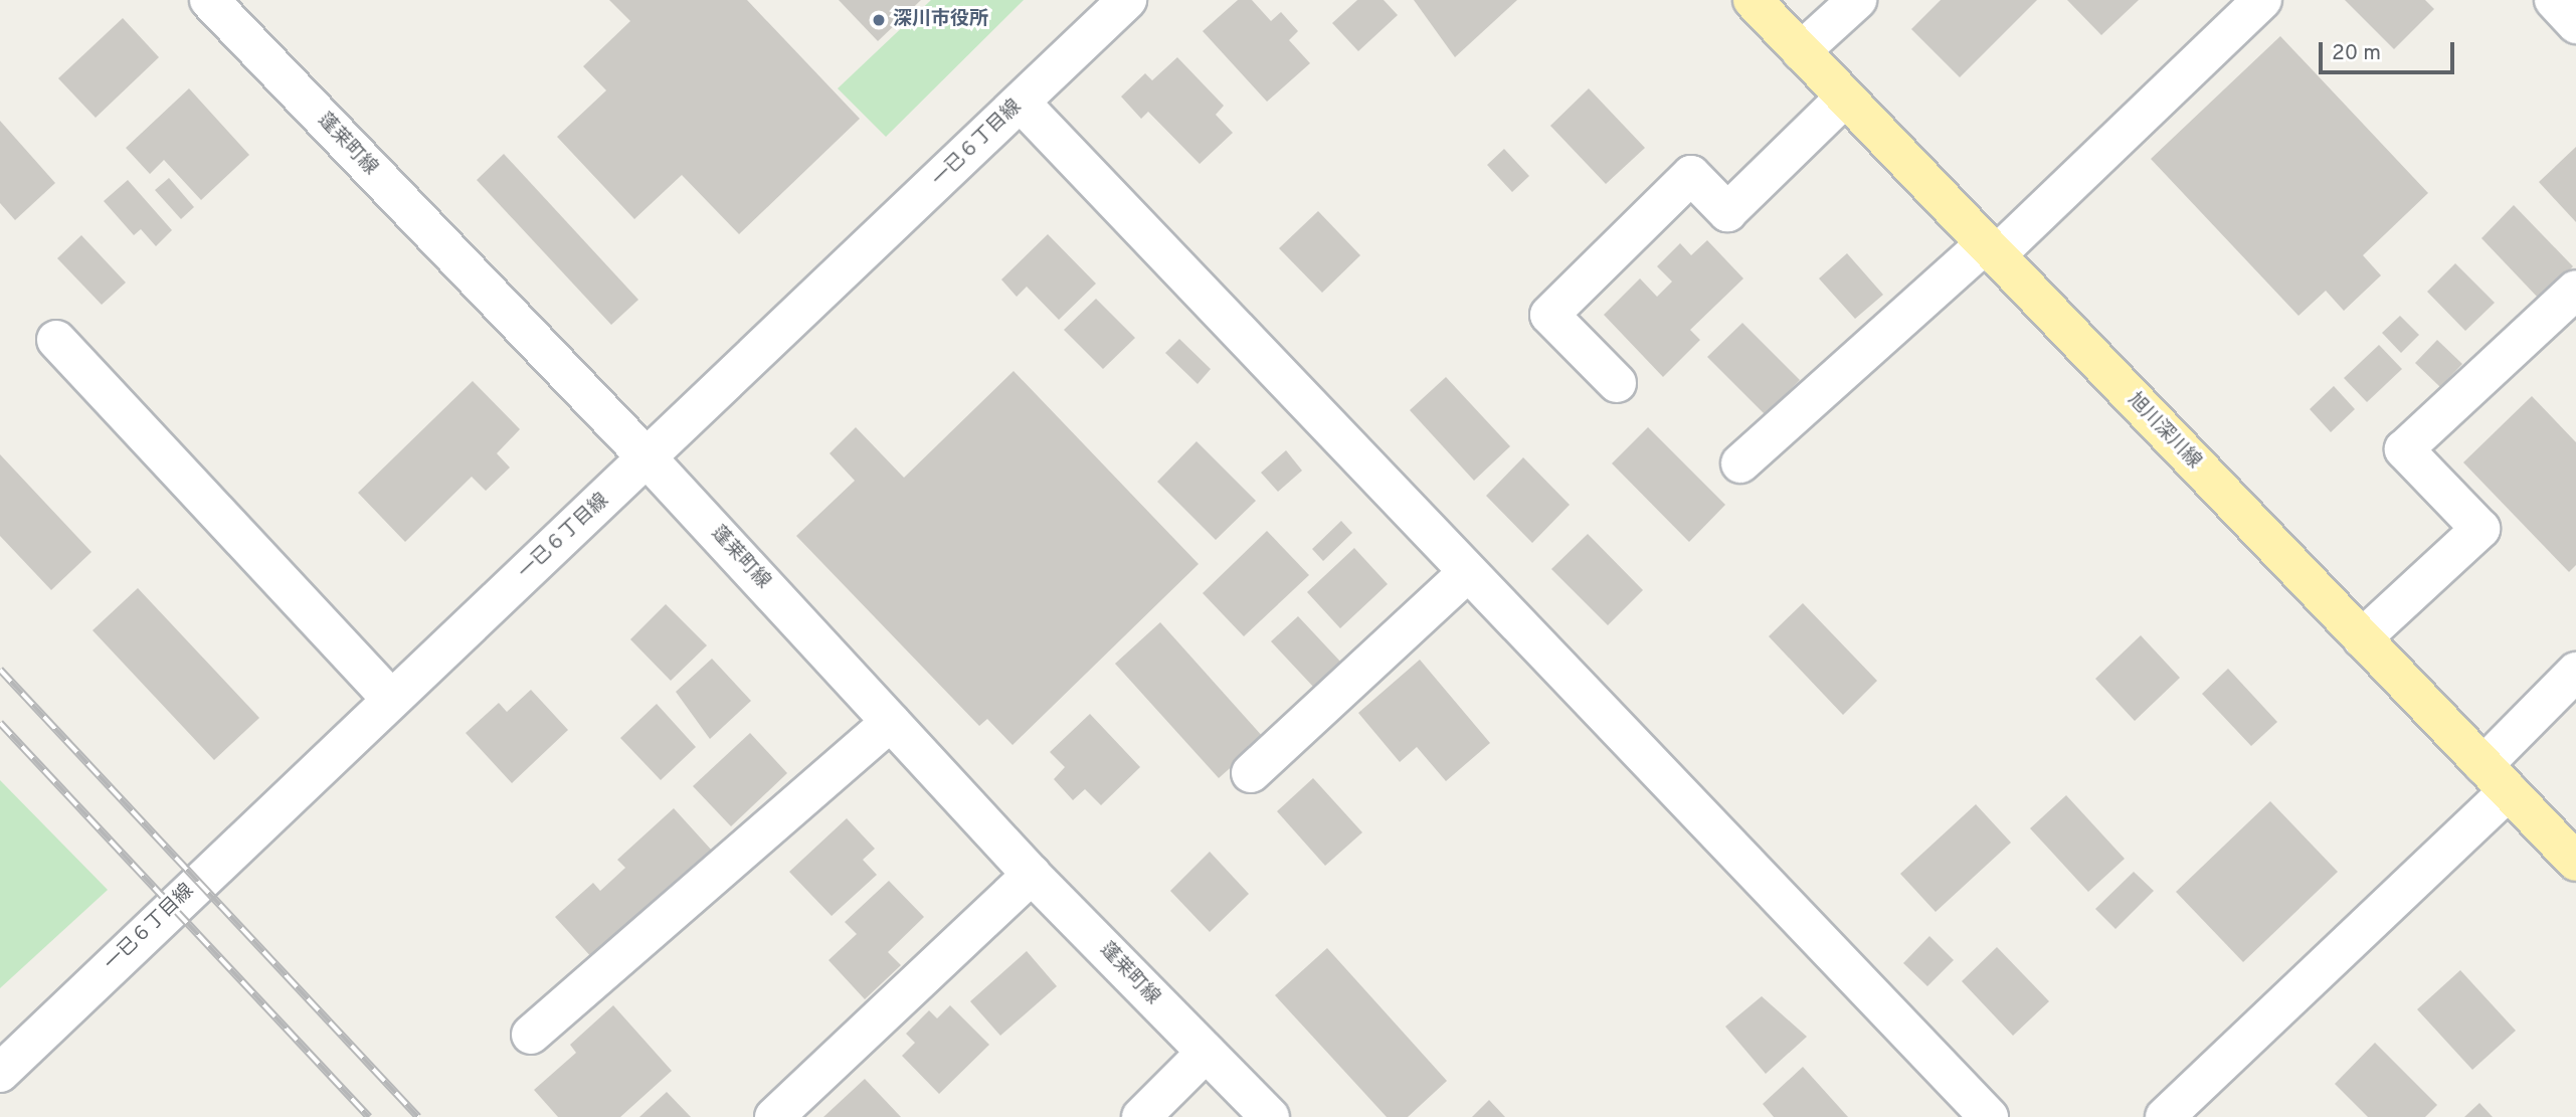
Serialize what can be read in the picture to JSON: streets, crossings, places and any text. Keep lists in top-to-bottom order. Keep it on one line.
{"streets":{"main road":["旭川深川線"],"street":["一已６丁目線","蓬莱町線"]},"crossings":[["一已６丁目線","蓬莱町線"]],"places":["深川市役所"],"scale_bar":"20 m"}
